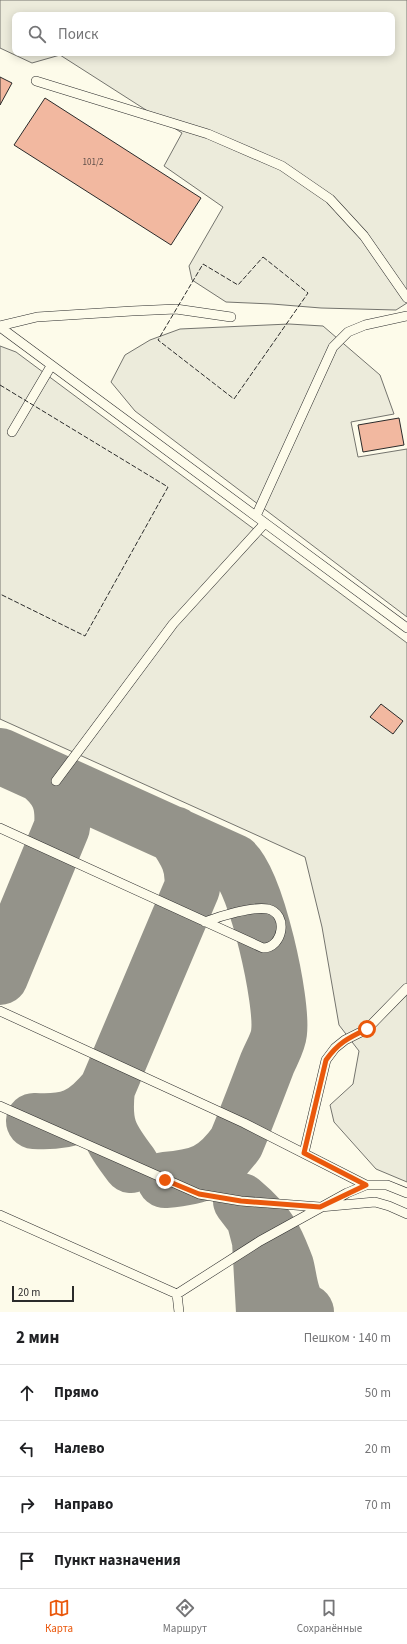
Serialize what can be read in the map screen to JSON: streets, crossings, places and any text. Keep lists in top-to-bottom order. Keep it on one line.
{"house_numbers":["101/2"],"scale_bar":"20 m","page":{"search":"Поиск","scale":"20 m","heading":["2 мин","Пешком · 140 m"],"list":[["Прямо","50 m"],["Налево","20 m"],["Направо","70 m"],"Пункт назначения"],"nav":["Карта","Маршрут","Сохранённые"]}}
